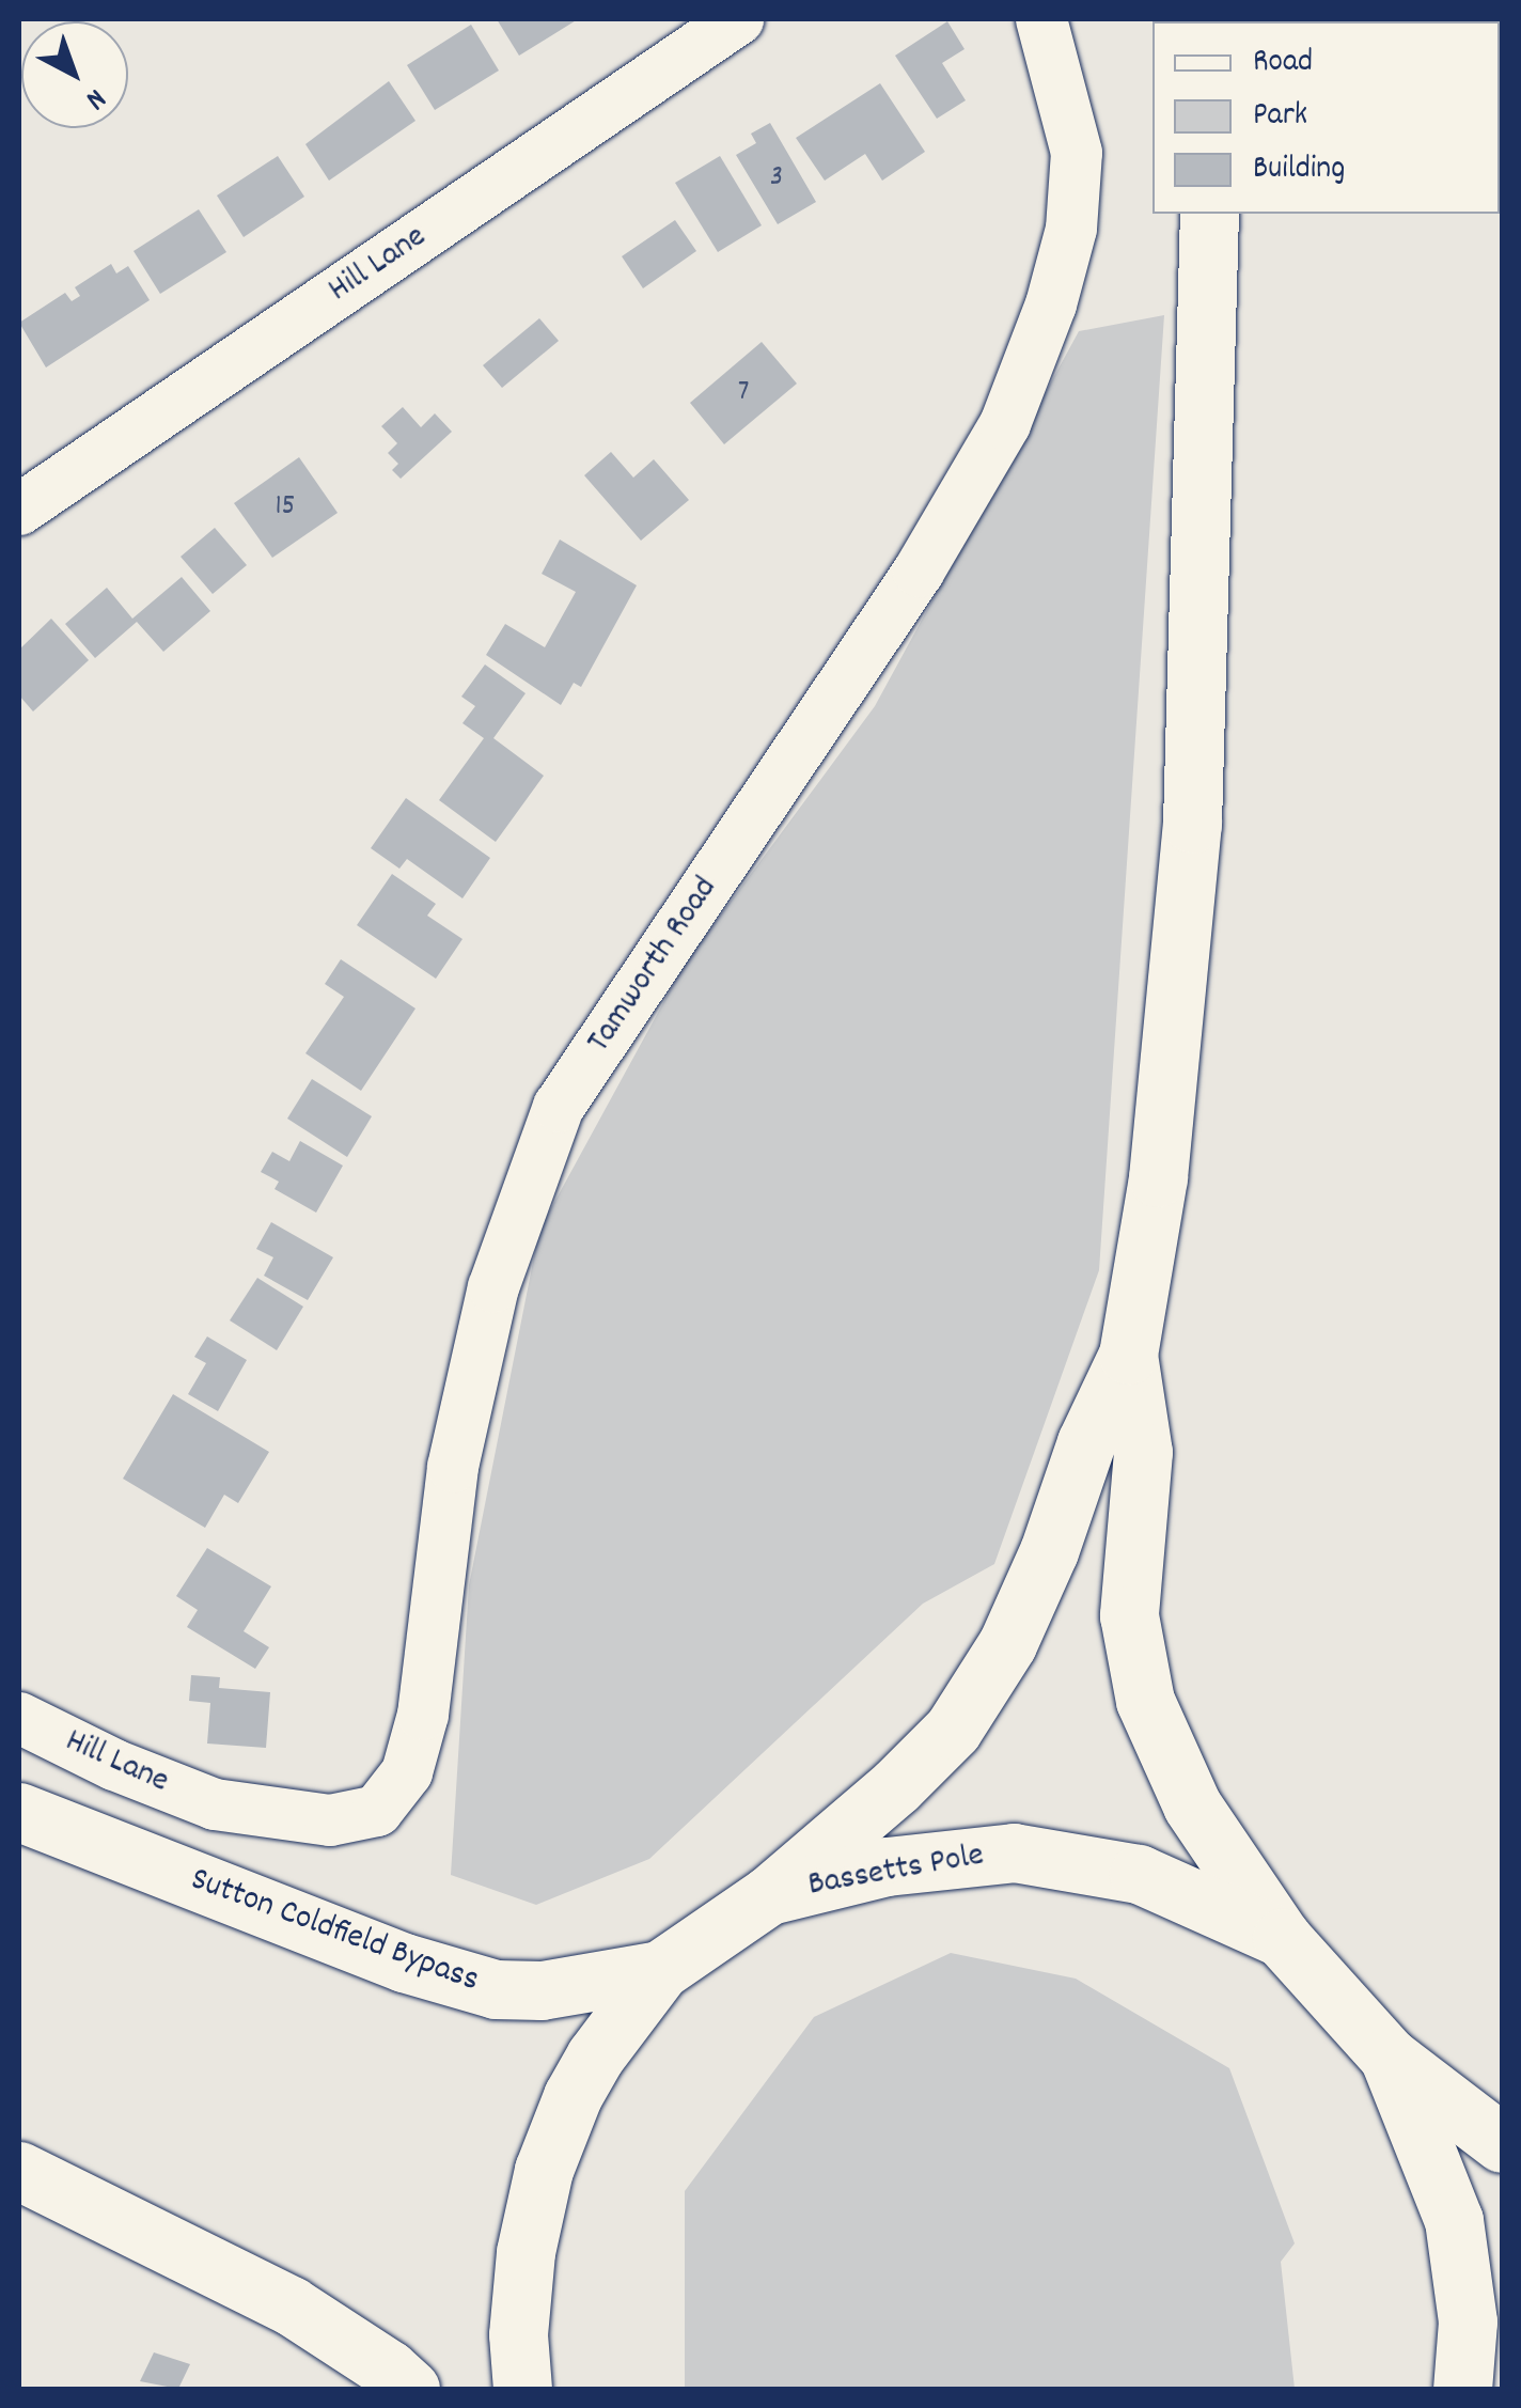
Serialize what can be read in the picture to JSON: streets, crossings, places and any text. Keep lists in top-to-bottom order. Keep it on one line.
{"streets":{"main road":["Bassetts Pole","Sutton Coldfield Bypass"],"street":["Hill Lane","Tamworth Road"]},"crossings":[["Hill Lane","Tamworth Road"],["Bassetts Pole","Sutton Coldfield Bypass"]],"house_numbers":["3","7","15"],"legend":["Road","Park","Building"],"north":"bottom right"}
